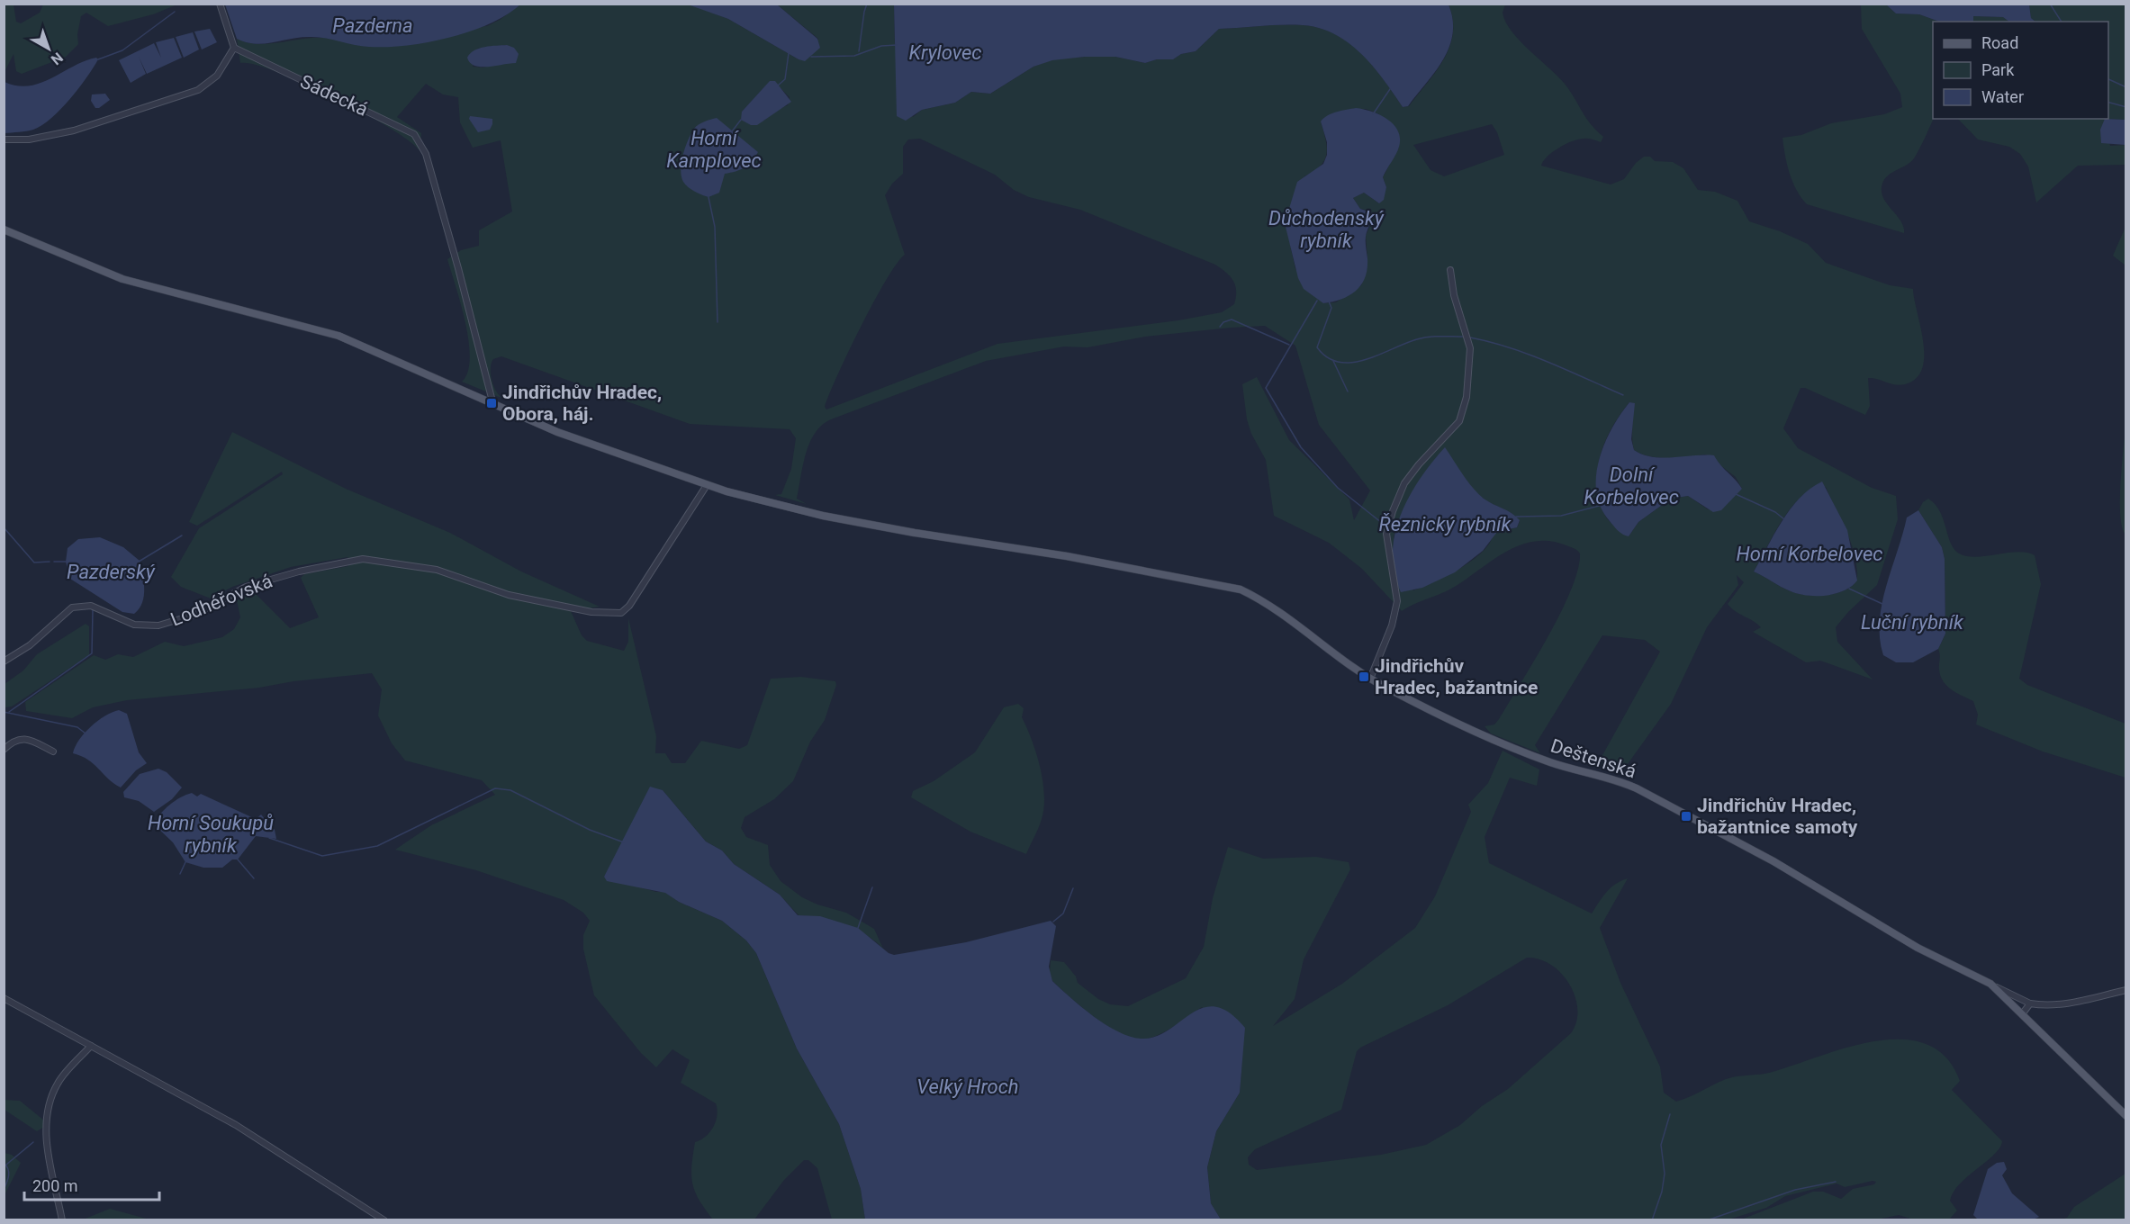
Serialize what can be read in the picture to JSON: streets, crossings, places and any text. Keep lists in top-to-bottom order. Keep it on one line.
{"streets":{"main road":["Deštenská"],"street":["Sádecká","Lodhéřovská"]},"crossings":[["Sádecká","Deštenská"],["Lodhéřovská","Deštenská"]],"water":["Pazderna","Krylovec","Horní Kamplovec","Důchodenský rybník","Dolní Korbelovec","Řeznický rybník","Horní Korbelovec","Pazderský","Luční rybník","Horní Soukupů rybník","Velký Hroch"],"places":{"transit":["Jindřichův Hradec, Obora, háj.","Jindřichův Hradec, bažantnice","Jindřichův Hradec, bažantnice samoty"]},"legend":["Road","Park","Water"],"scale_bar":"200 m","north":"bottom right"}
